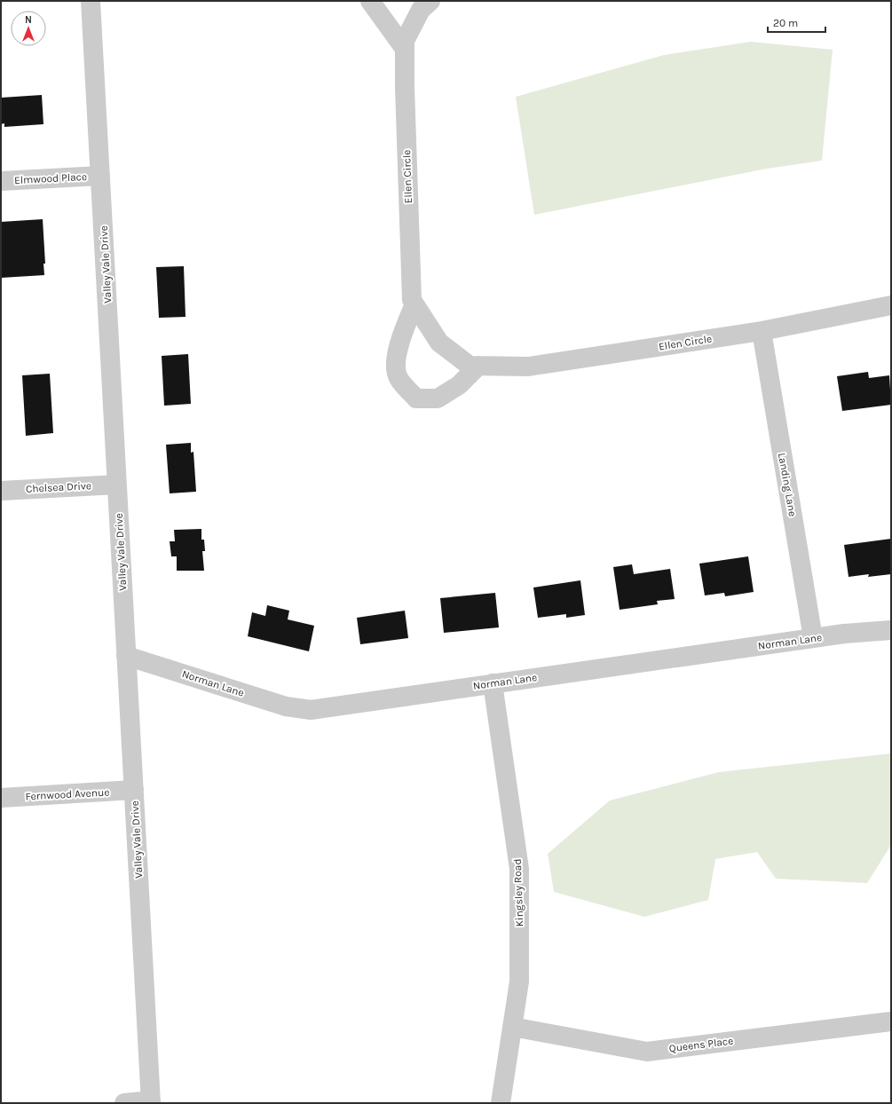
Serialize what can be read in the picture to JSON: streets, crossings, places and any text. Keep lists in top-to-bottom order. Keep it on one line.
{"streets":{"street":["Ellen Circle","Elmwood Place","Valley Vale Drive","Landing Lane","Chelsea Drive","Norman Lane","Fernwood Avenue","Kingsley Road","Queens Place"]},"crossings":[["Ellen Circle","Landing Lane"],["Elmwood Place","Valley Vale Drive"],["Valley Vale Drive","Chelsea Drive"],["Valley Vale Drive","Norman Lane"],["Valley Vale Drive","Fernwood Avenue"],["Landing Lane","Norman Lane"],["Norman Lane","Kingsley Road"],["Kingsley Road","Queens Place"]],"scale_bar":"20 m","north":"top"}
